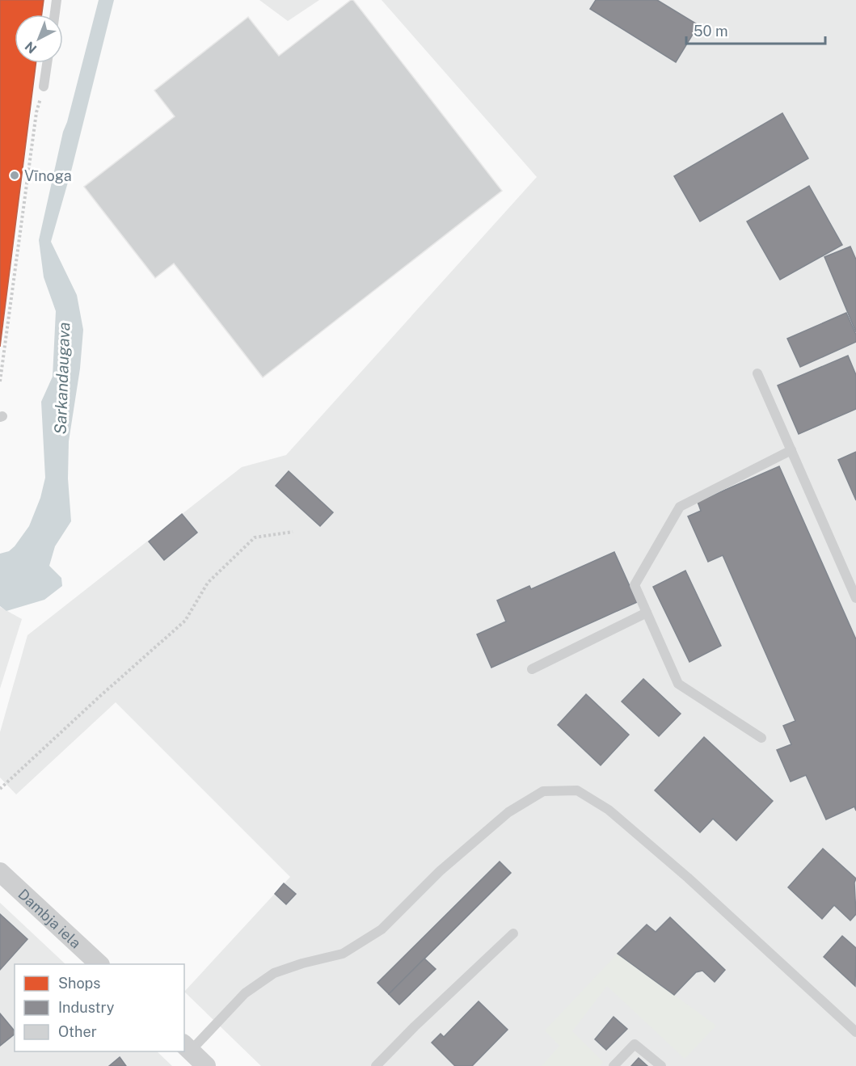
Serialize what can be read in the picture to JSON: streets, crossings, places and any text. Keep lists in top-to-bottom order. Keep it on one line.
{"streets":{"street":["Dambja iela"]},"water":["Sarkandaugava"],"places":["Vīnoga"],"legend":["Shops","Industry","Other"],"scale_bar":"50 m","north":"bottom left"}
